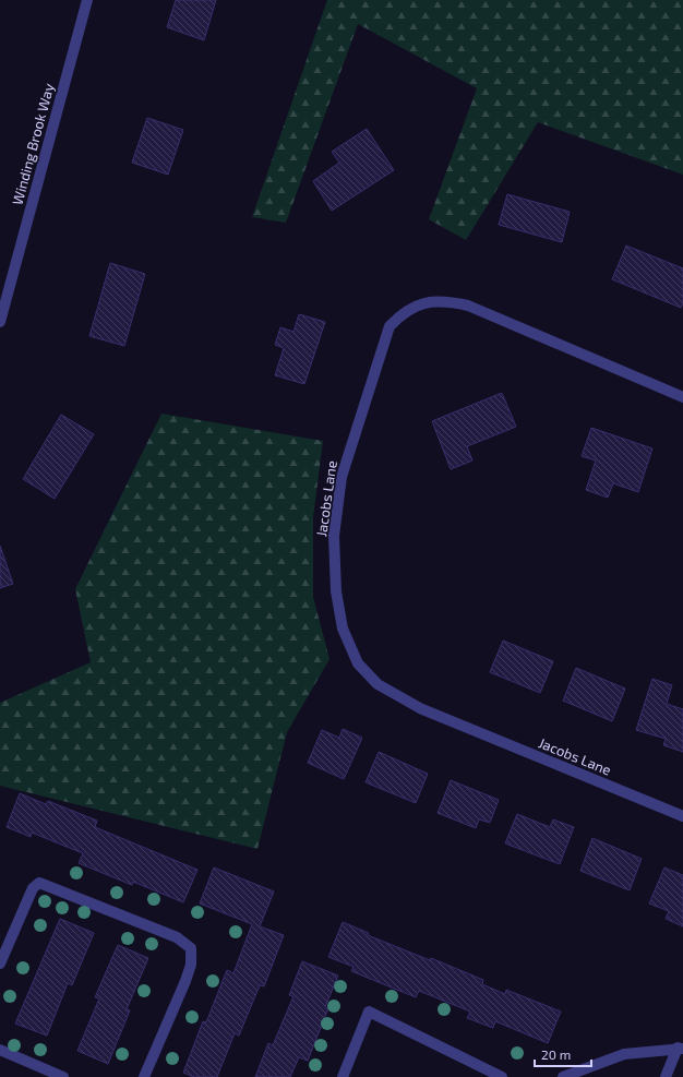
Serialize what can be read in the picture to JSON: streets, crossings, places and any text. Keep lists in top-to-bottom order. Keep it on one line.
{"streets":{"street":["Winding Brook Way","Jacobs Lane"]},"scale_bar":"20 m"}
